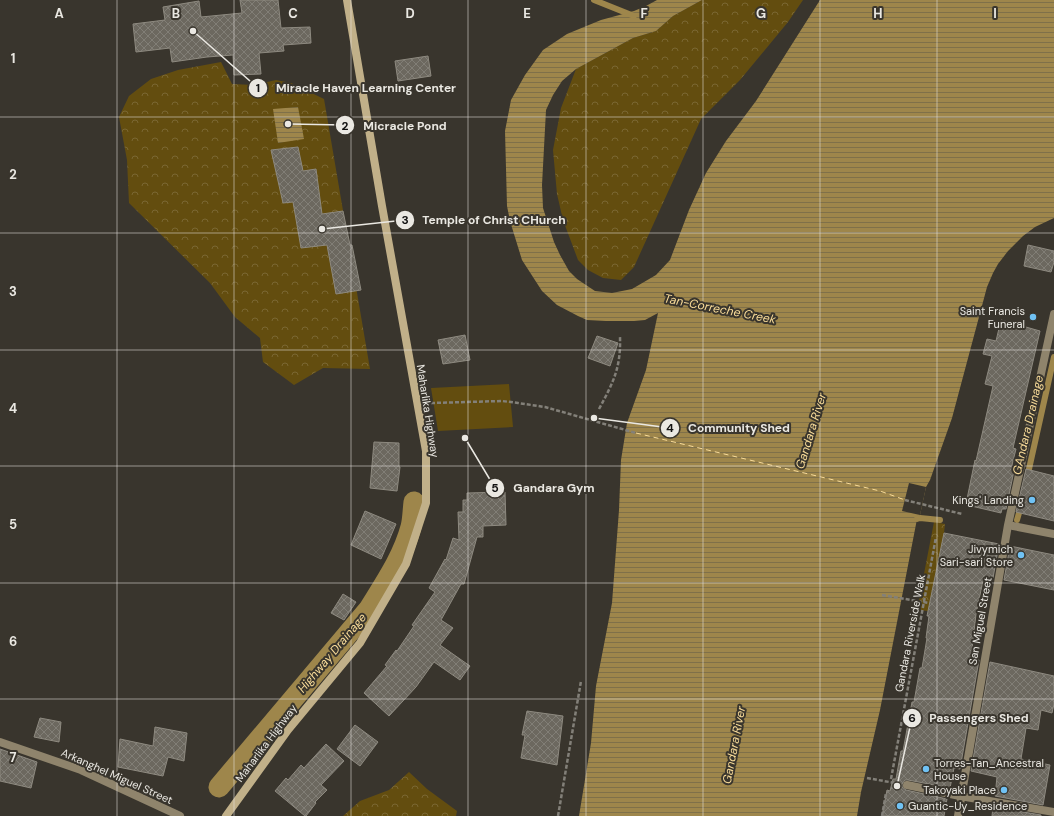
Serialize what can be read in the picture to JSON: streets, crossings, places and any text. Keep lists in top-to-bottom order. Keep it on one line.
{"streets":{"main road":["Maharlika Highway"],"street":["San Miguel Street","Arkanghel Miguel Street"],"path":["Gandara Riverside Walk"]},"water":["Tan-Correche Creek","GAndara Drainage","Gandara River","Highway Drainage"],"places":["Miracle Haven Learning Center","Micracle Pond","Temple of Christ CHurch","Saint Francis Funeral","Community Shed","Gandara Gym","Kings' Landing","Jivymich Sari-sari Store","Torres-Tan_Ancestral House","Passengers Shed","Takoyaki Place","Guantic-Uy_Residence"],"grid":{"columns":["A","B","C","D","E","F","G","H","I"],"rows":["1","2","3","4","5","6","7"]}}
